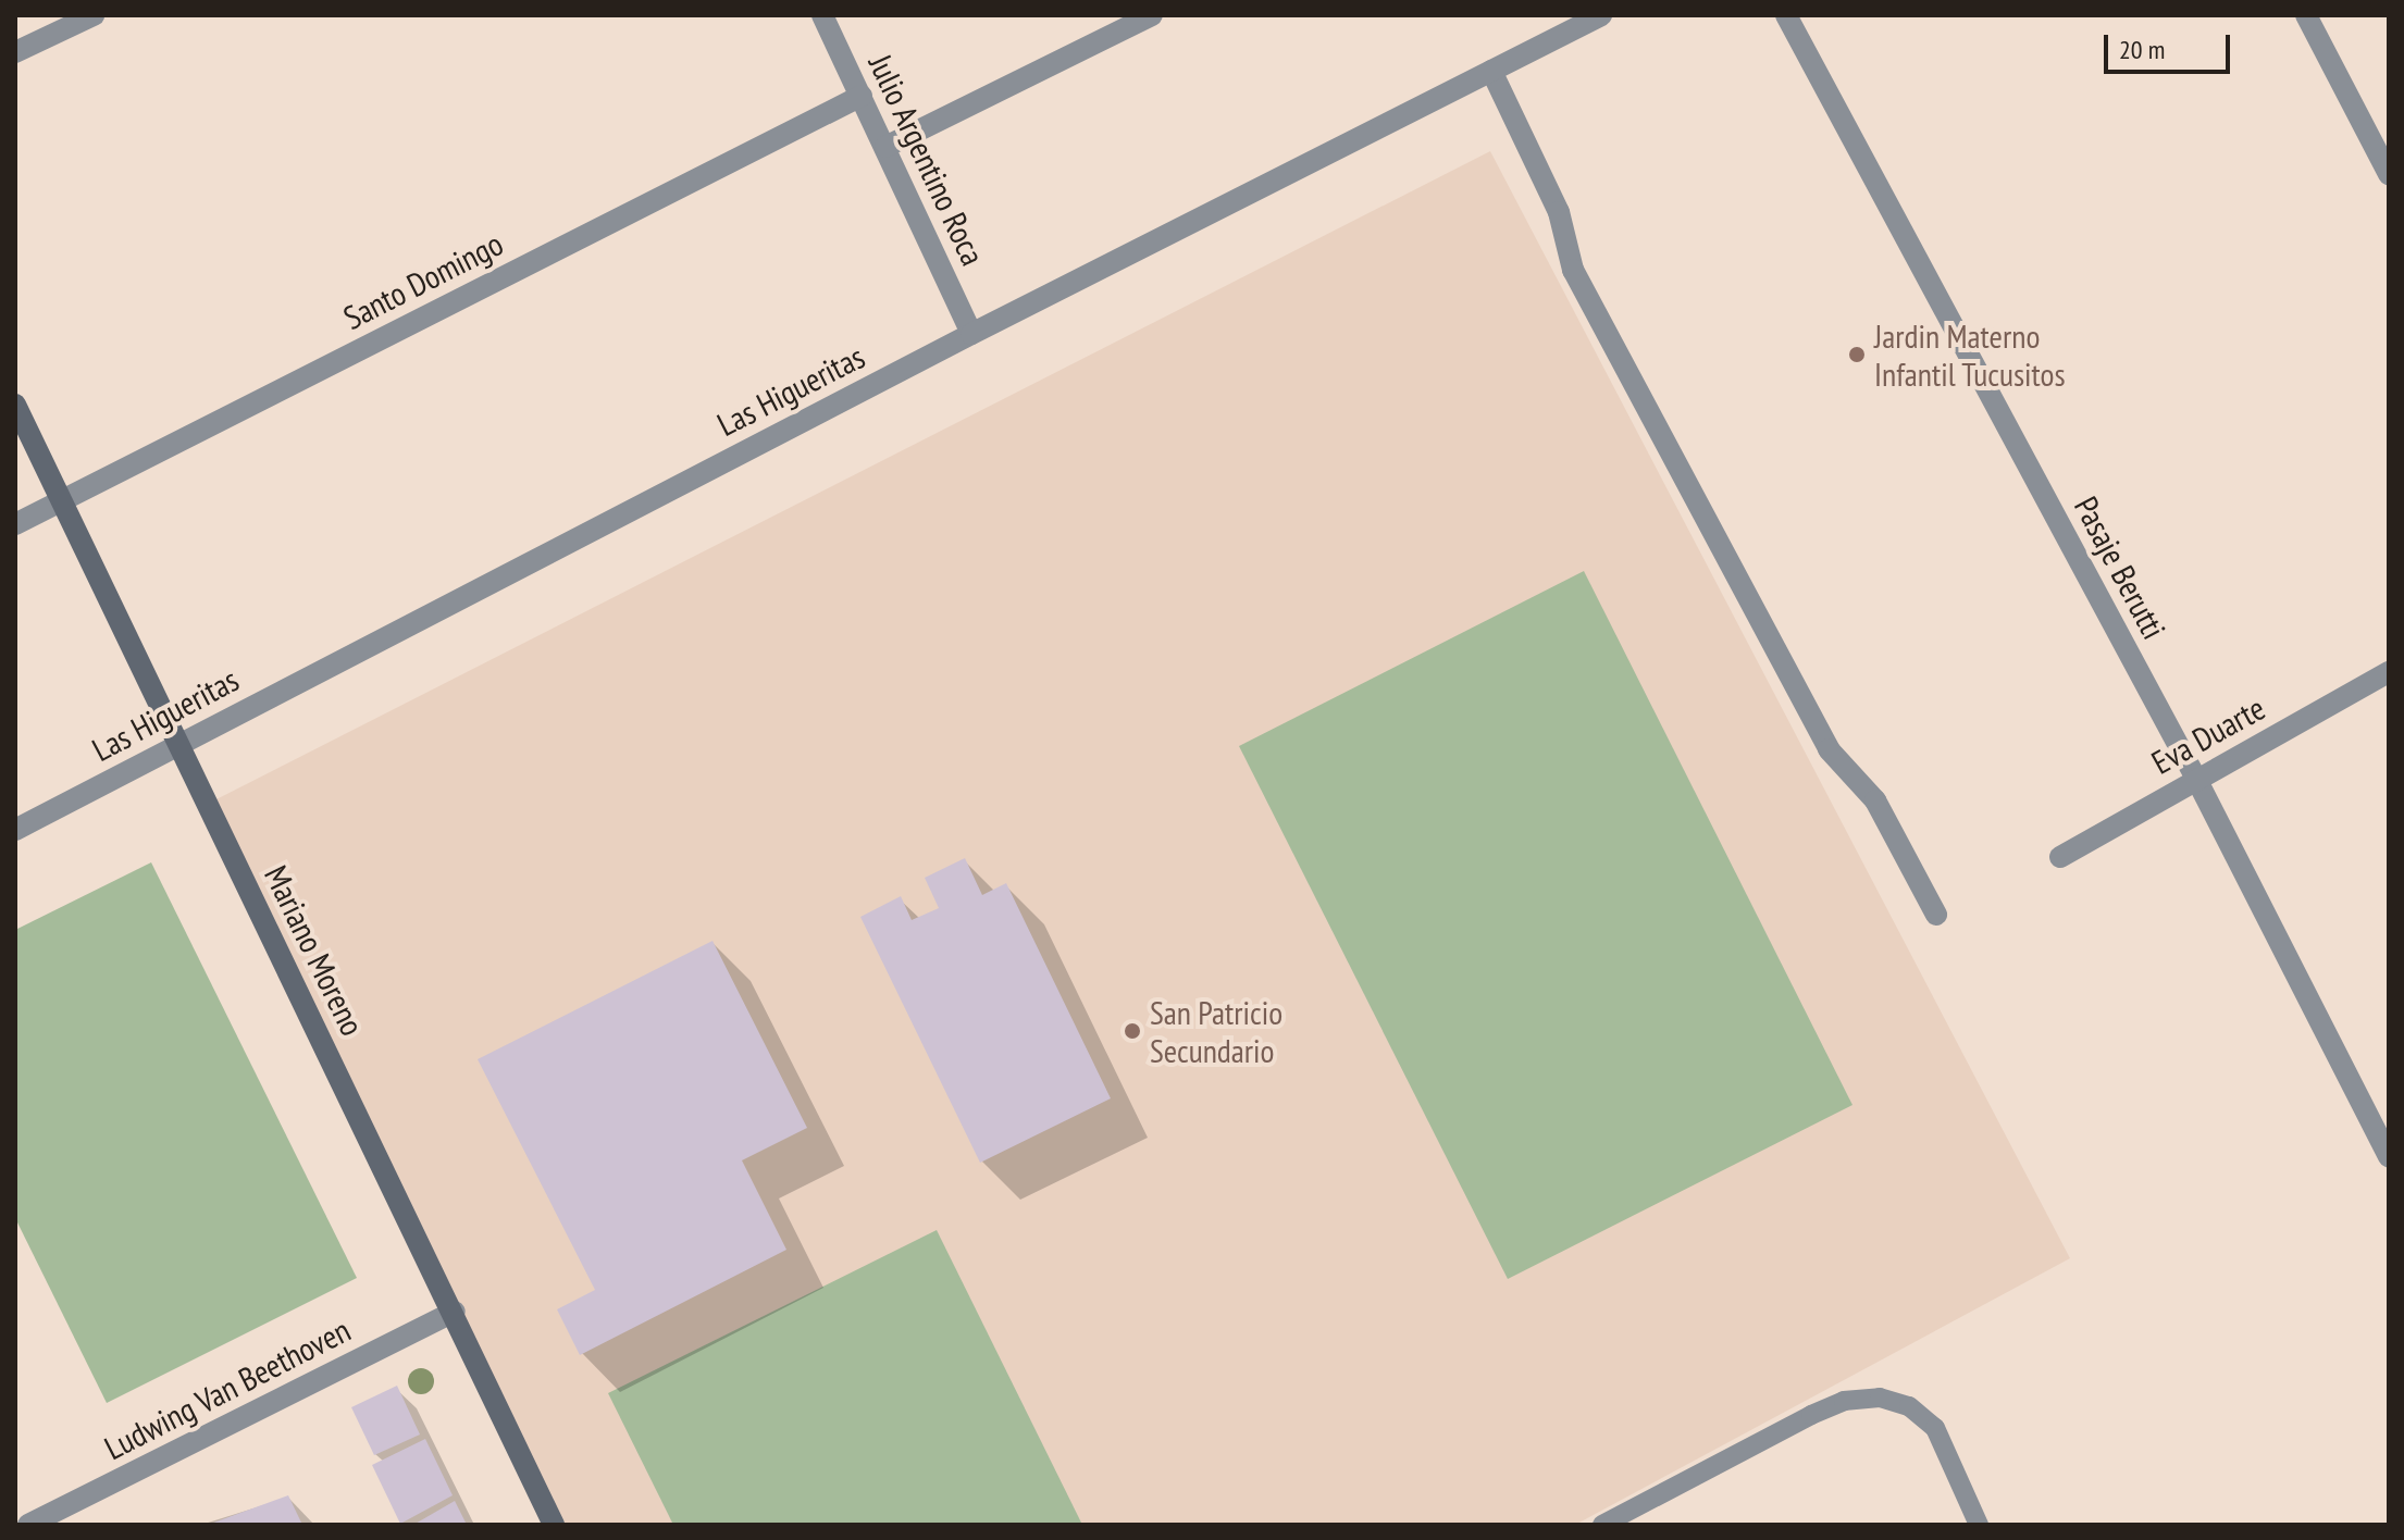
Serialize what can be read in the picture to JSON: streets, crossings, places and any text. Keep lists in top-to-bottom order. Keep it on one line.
{"streets":{"street":["Julio Argentino Roca","Santo Domingo","Las Higueritas","Pasaje Berutti","Eva Duarte","Mariano Moreno","Ludwing Van Beethoven"]},"crossings":[["Julio Argentino Roca","Santo Domingo"],["Julio Argentino Roca","Las Higueritas"],["Santo Domingo","Mariano Moreno"],["Las Higueritas","Mariano Moreno"],["Pasaje Berutti","Eva Duarte"],["Mariano Moreno","Ludwing Van Beethoven"]],"places":["Jardin Materno Infantil Tucusitos","San Patricio Secundario"],"scale_bar":"20 m"}
